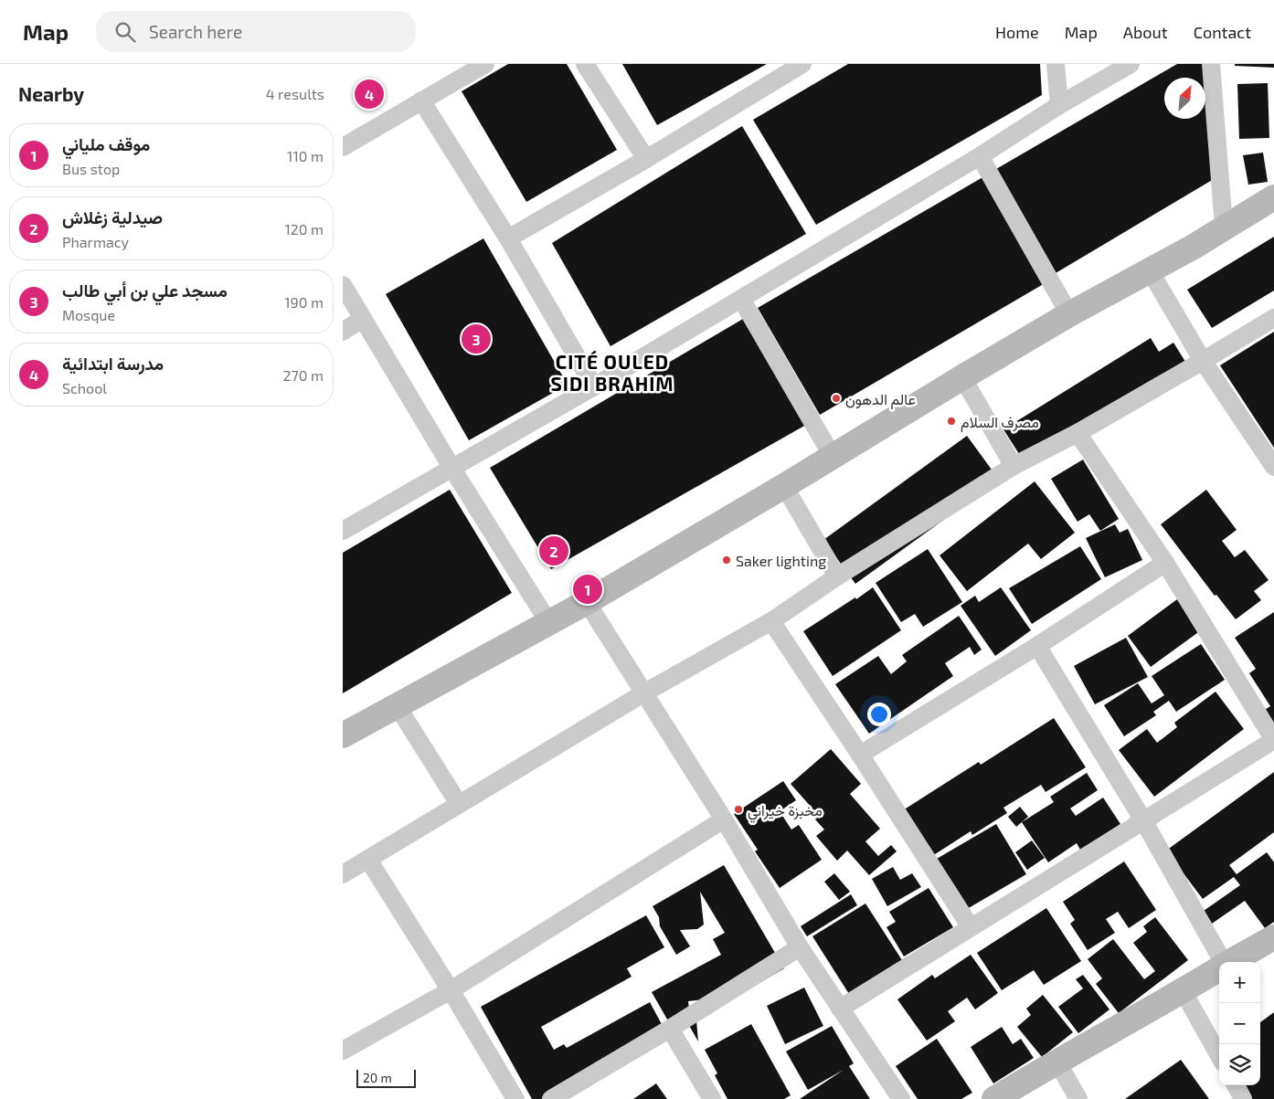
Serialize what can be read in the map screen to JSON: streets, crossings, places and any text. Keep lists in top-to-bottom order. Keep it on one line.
{"districts":["CITÉ OULED SIDI BRAHIM"],"places":["عالم الدهون","مصرف السلام","Saker lighting","مخبزة خيراني"],"scale_bar":"20 m","north":"top right","page":{"header":"Map","search":"Search here","nav":["Home","Map","About","Contact"],"heading":["Nearby","4 results"],"pins":["4","3","2","1"],"list":[{"mark":"1","name":"موقف ملياني","note":"Bus stop","value":"110 m"},{"mark":"2","name":"صيدلية زغلاش","note":"Pharmacy","value":"120 m"},{"mark":"3","name":"مسجد علي بن أبي طالب","note":"Mosque","value":"190 m"},{"mark":"4","name":"مدرسة ابتدائية","note":"School","value":"270 m"}],"map_buttons":["+","−"],"scale":"20 m"}}
